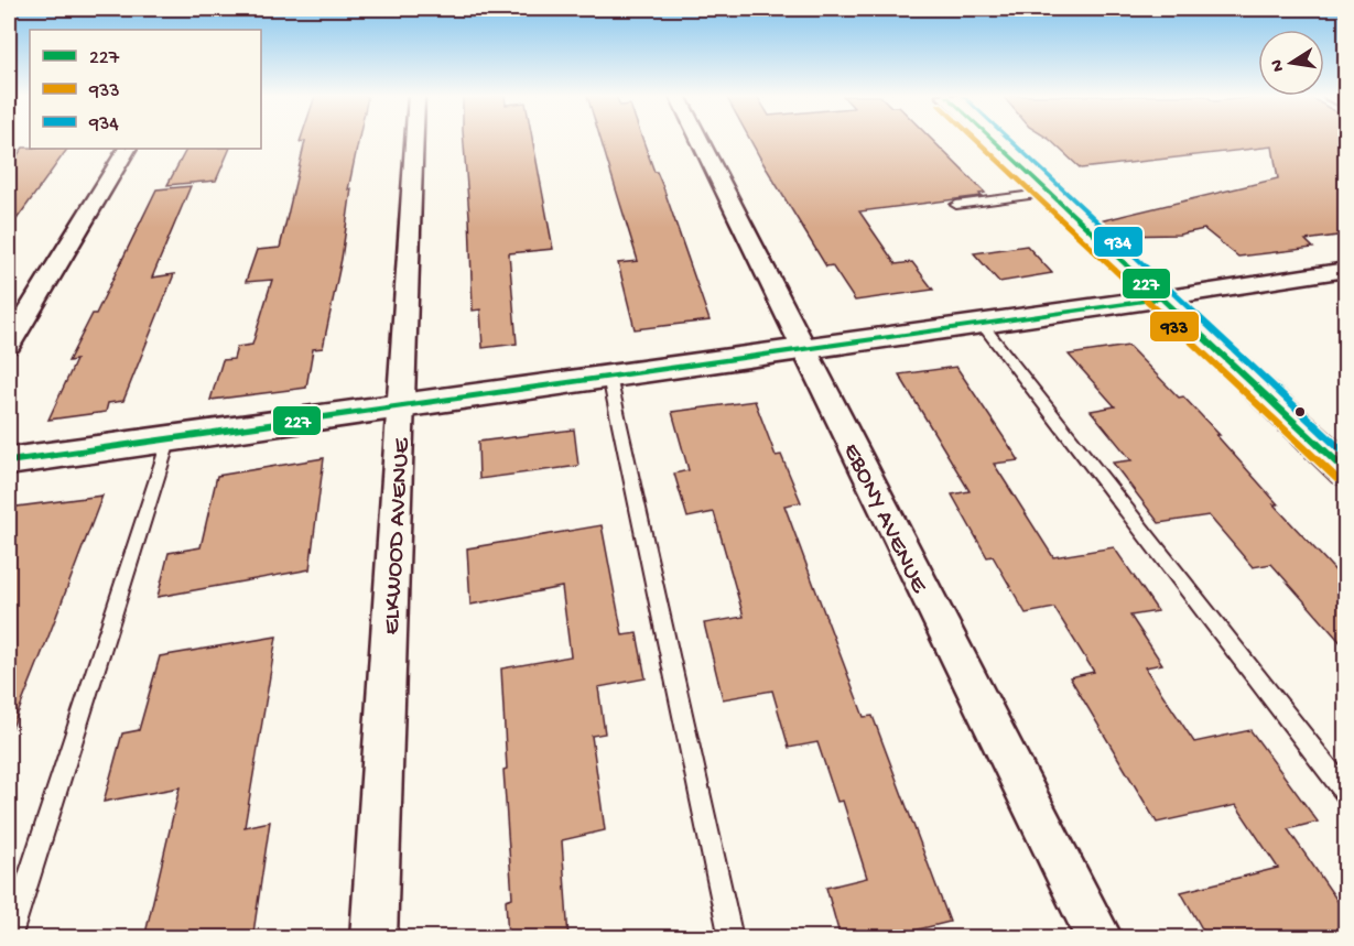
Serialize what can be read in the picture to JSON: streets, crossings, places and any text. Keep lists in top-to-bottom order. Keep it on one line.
{"streets":{"street":["EBONY AVENUE","ELKWOOD AVENUE"]},"lines":["transit line 227","transit line 933","transit line 934"],"legend":["227","933","934"],"north":"left"}
